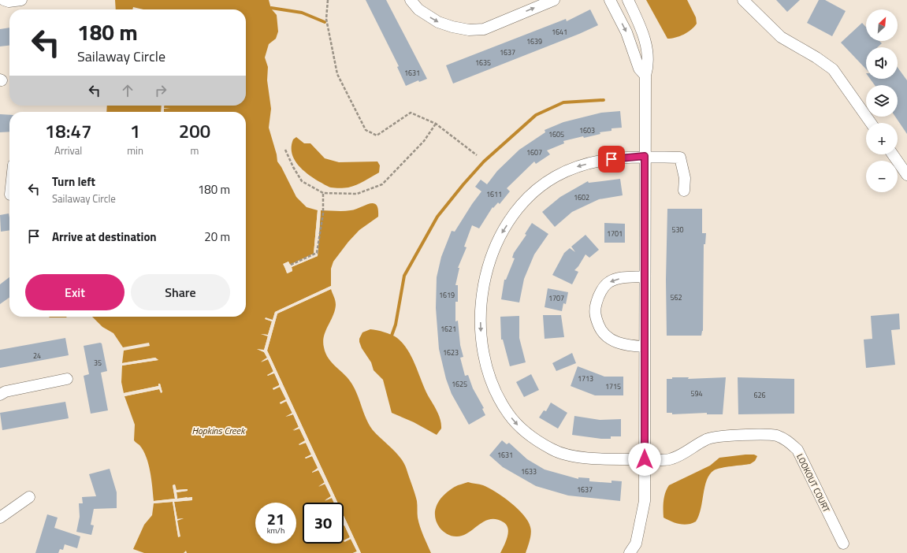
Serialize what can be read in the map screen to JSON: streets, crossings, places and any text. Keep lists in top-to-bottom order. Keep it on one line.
{"streets":{"street":["LOOKOUT COURT"]},"water":["Hopkins Creek"],"house_numbers":["1641","1639","1637","1635","1631","1603","1605","1607","1611","1602","530","1701","1619","562","1707","1621","1623","24","35","1713","1625","1715","594","626","1631","1633","1637"],"north":"top right","page":{"map_buttons":["+","−"],"turn":["180 m","Sailaway Circle"],"eta":["18:47","Arrival","1","min","200","m"],"list":[{"name":"Turn left","note":"Sailaway Circle","value":"180 m"},{"name":"Arrive at destination","value":"20 m"}],"buttons":["Exit","Share"],"speed":"21 km/h","limit":"30"}}
